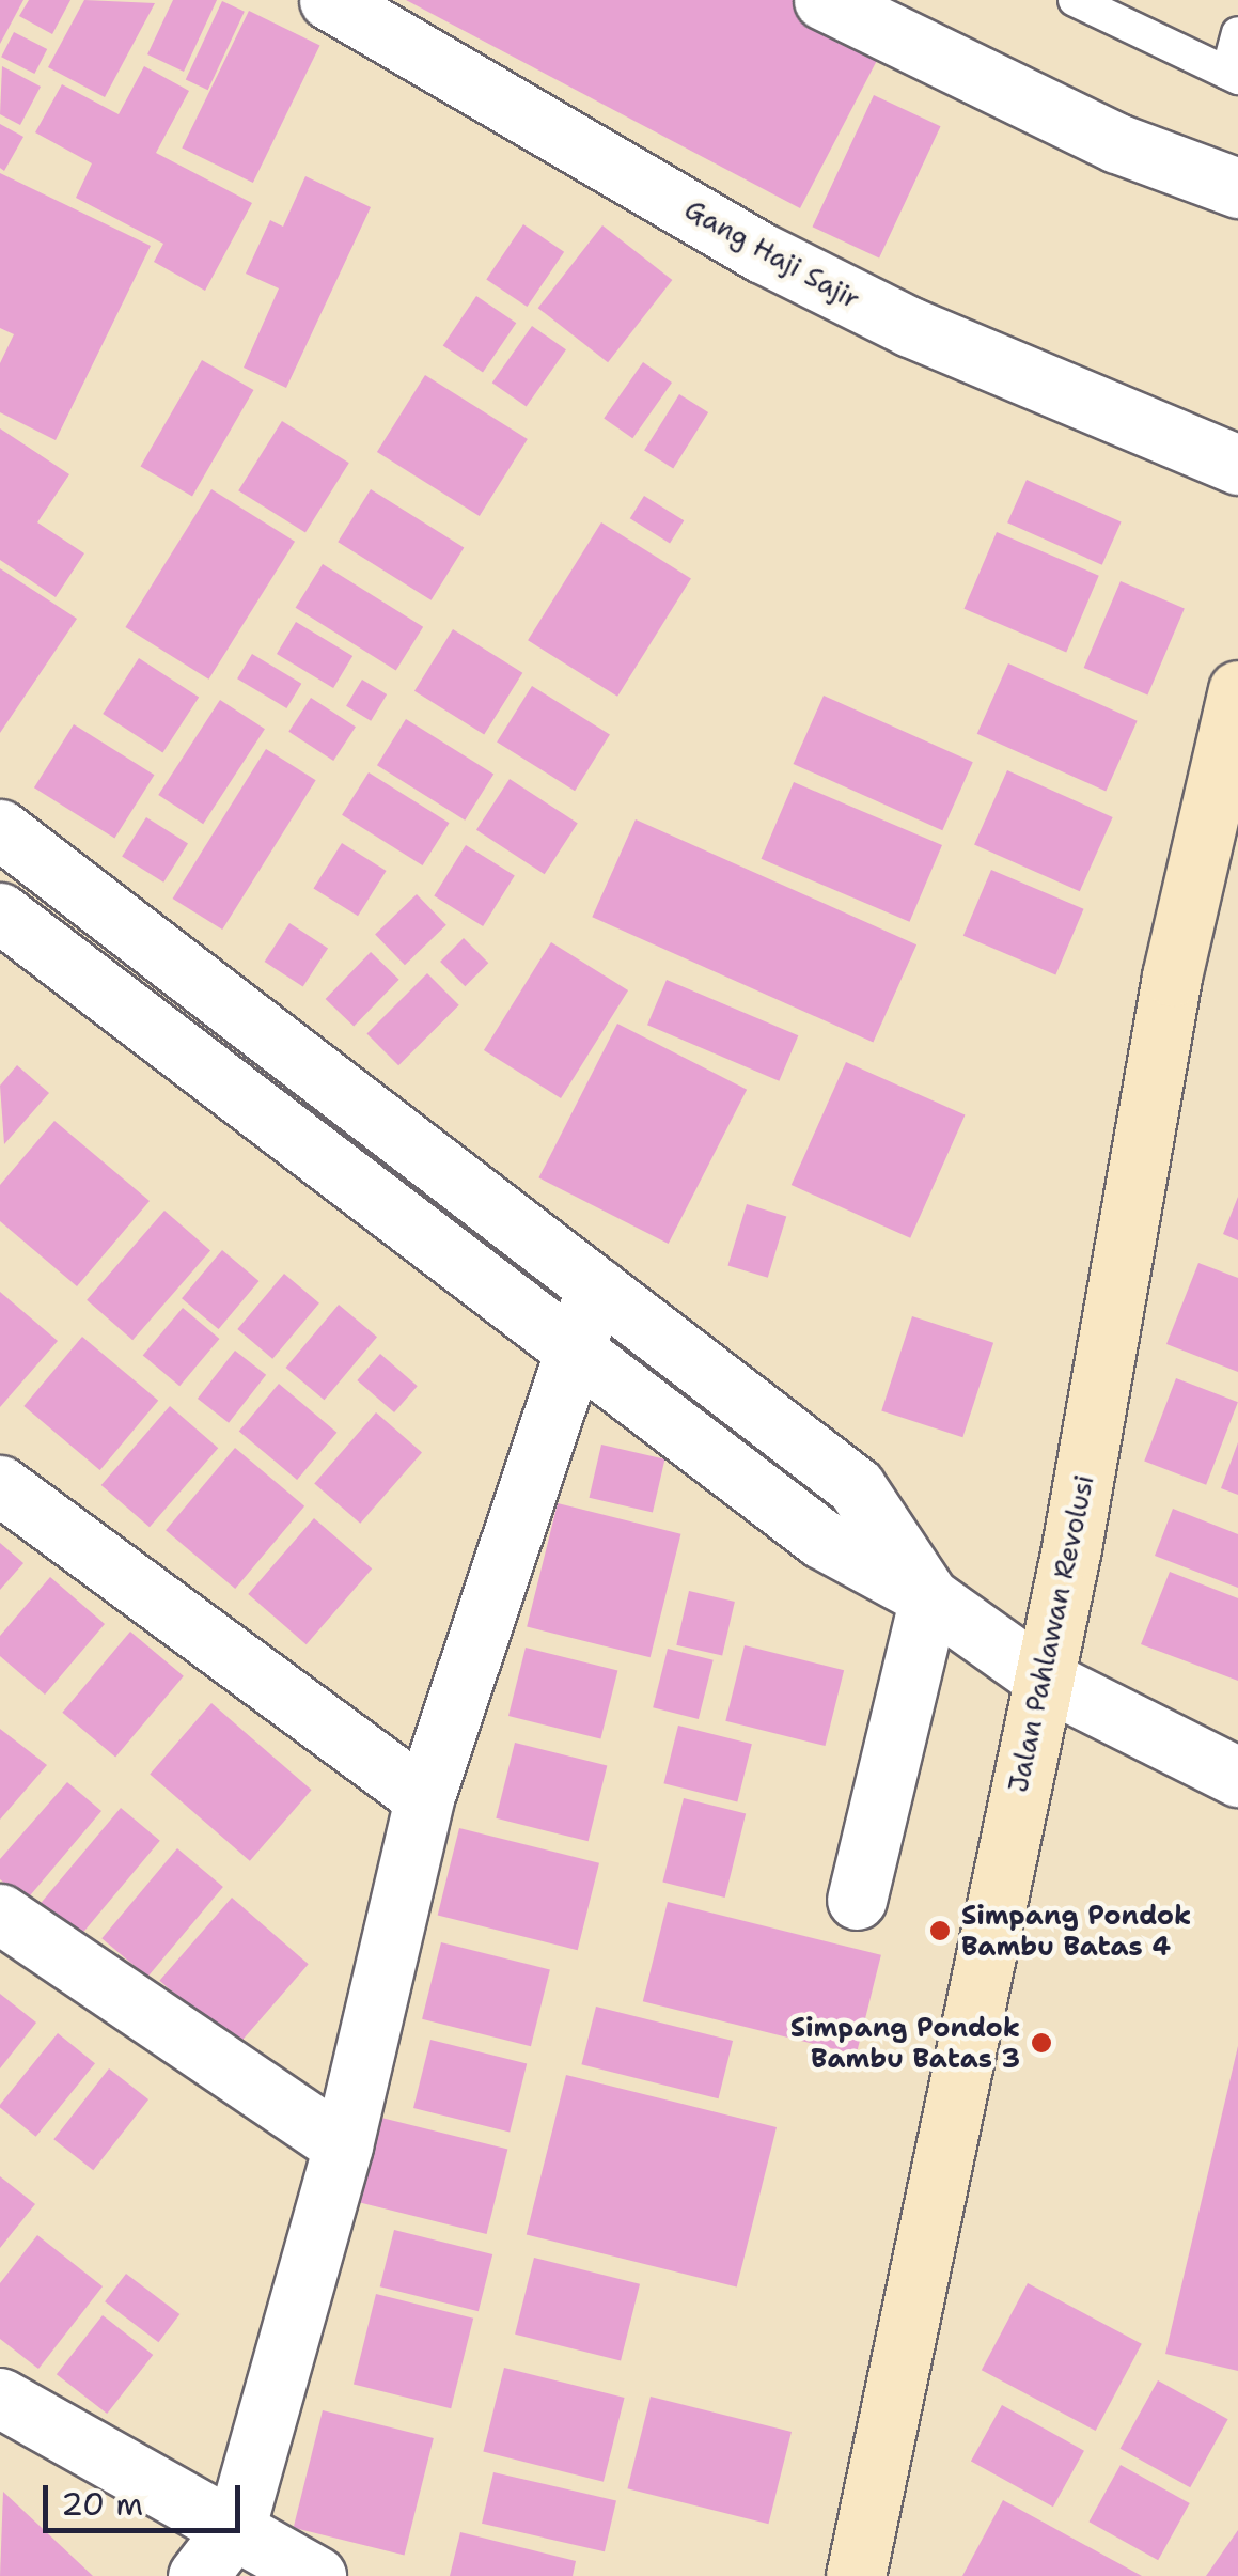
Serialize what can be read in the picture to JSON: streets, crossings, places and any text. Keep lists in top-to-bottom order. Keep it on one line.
{"streets":{"main road":["Jalan Pahlawan Revolusi"],"street":["Gang Haji Sajir"]},"places":["Simpang Pondok Bambu Batas 4","Simpang Pondok Bambu Batas 3"],"scale_bar":"20 m"}
